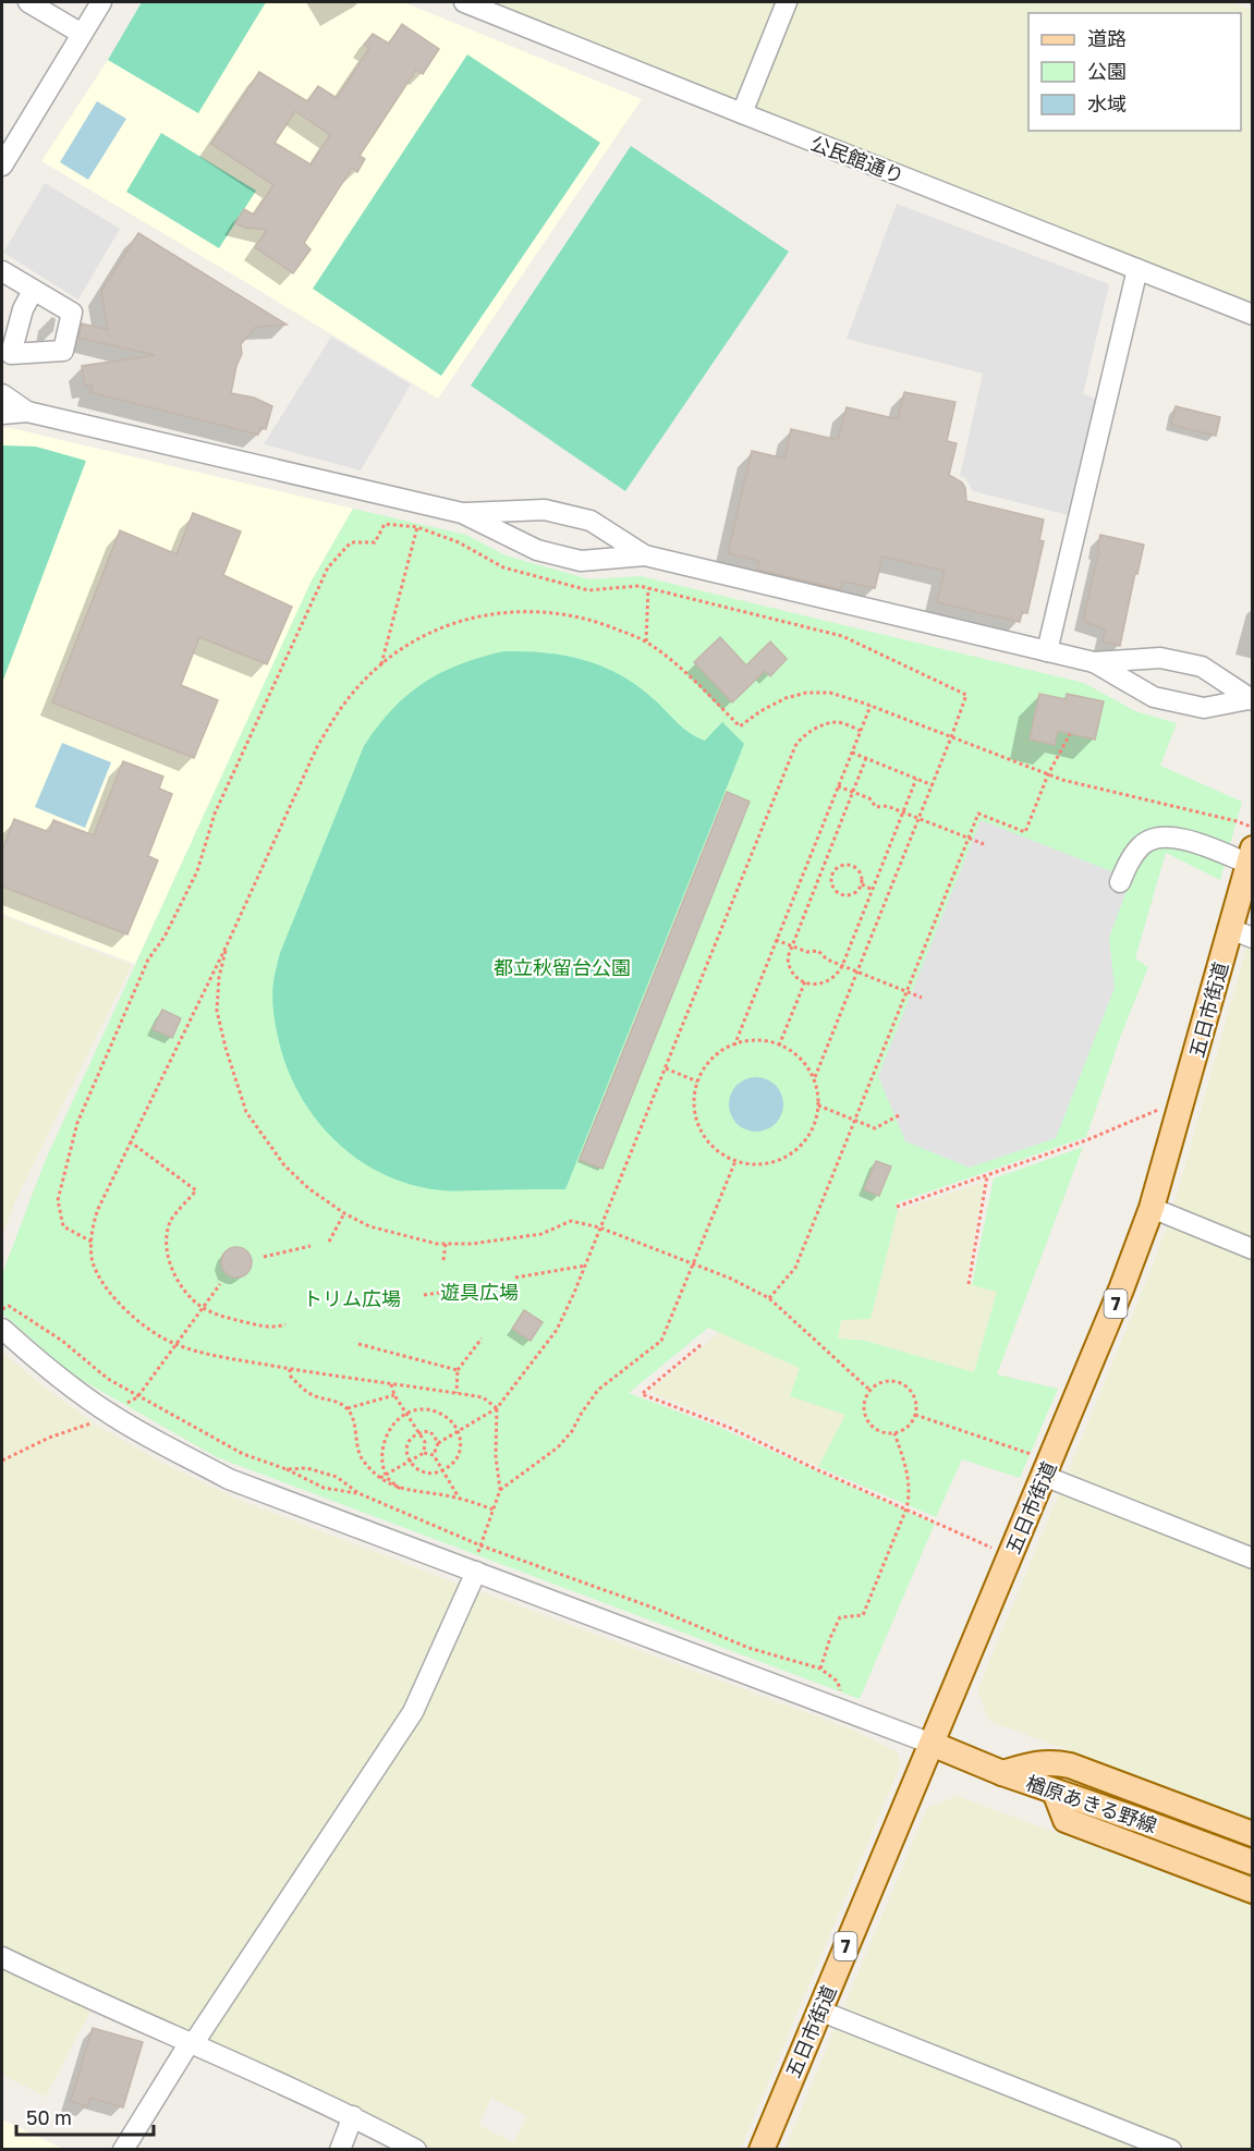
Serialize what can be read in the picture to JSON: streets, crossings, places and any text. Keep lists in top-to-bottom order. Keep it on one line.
{"streets":{"main road":["五日市街道","7","楢原あきる野線"],"street":["公民館通り"]},"crossings":[["五日市街道","楢原あきる野線"]],"parks":["都立秋留台公園","遊具広場","トリム広場"],"legend":["道路","公園","水域"],"scale_bar":"50 m"}
